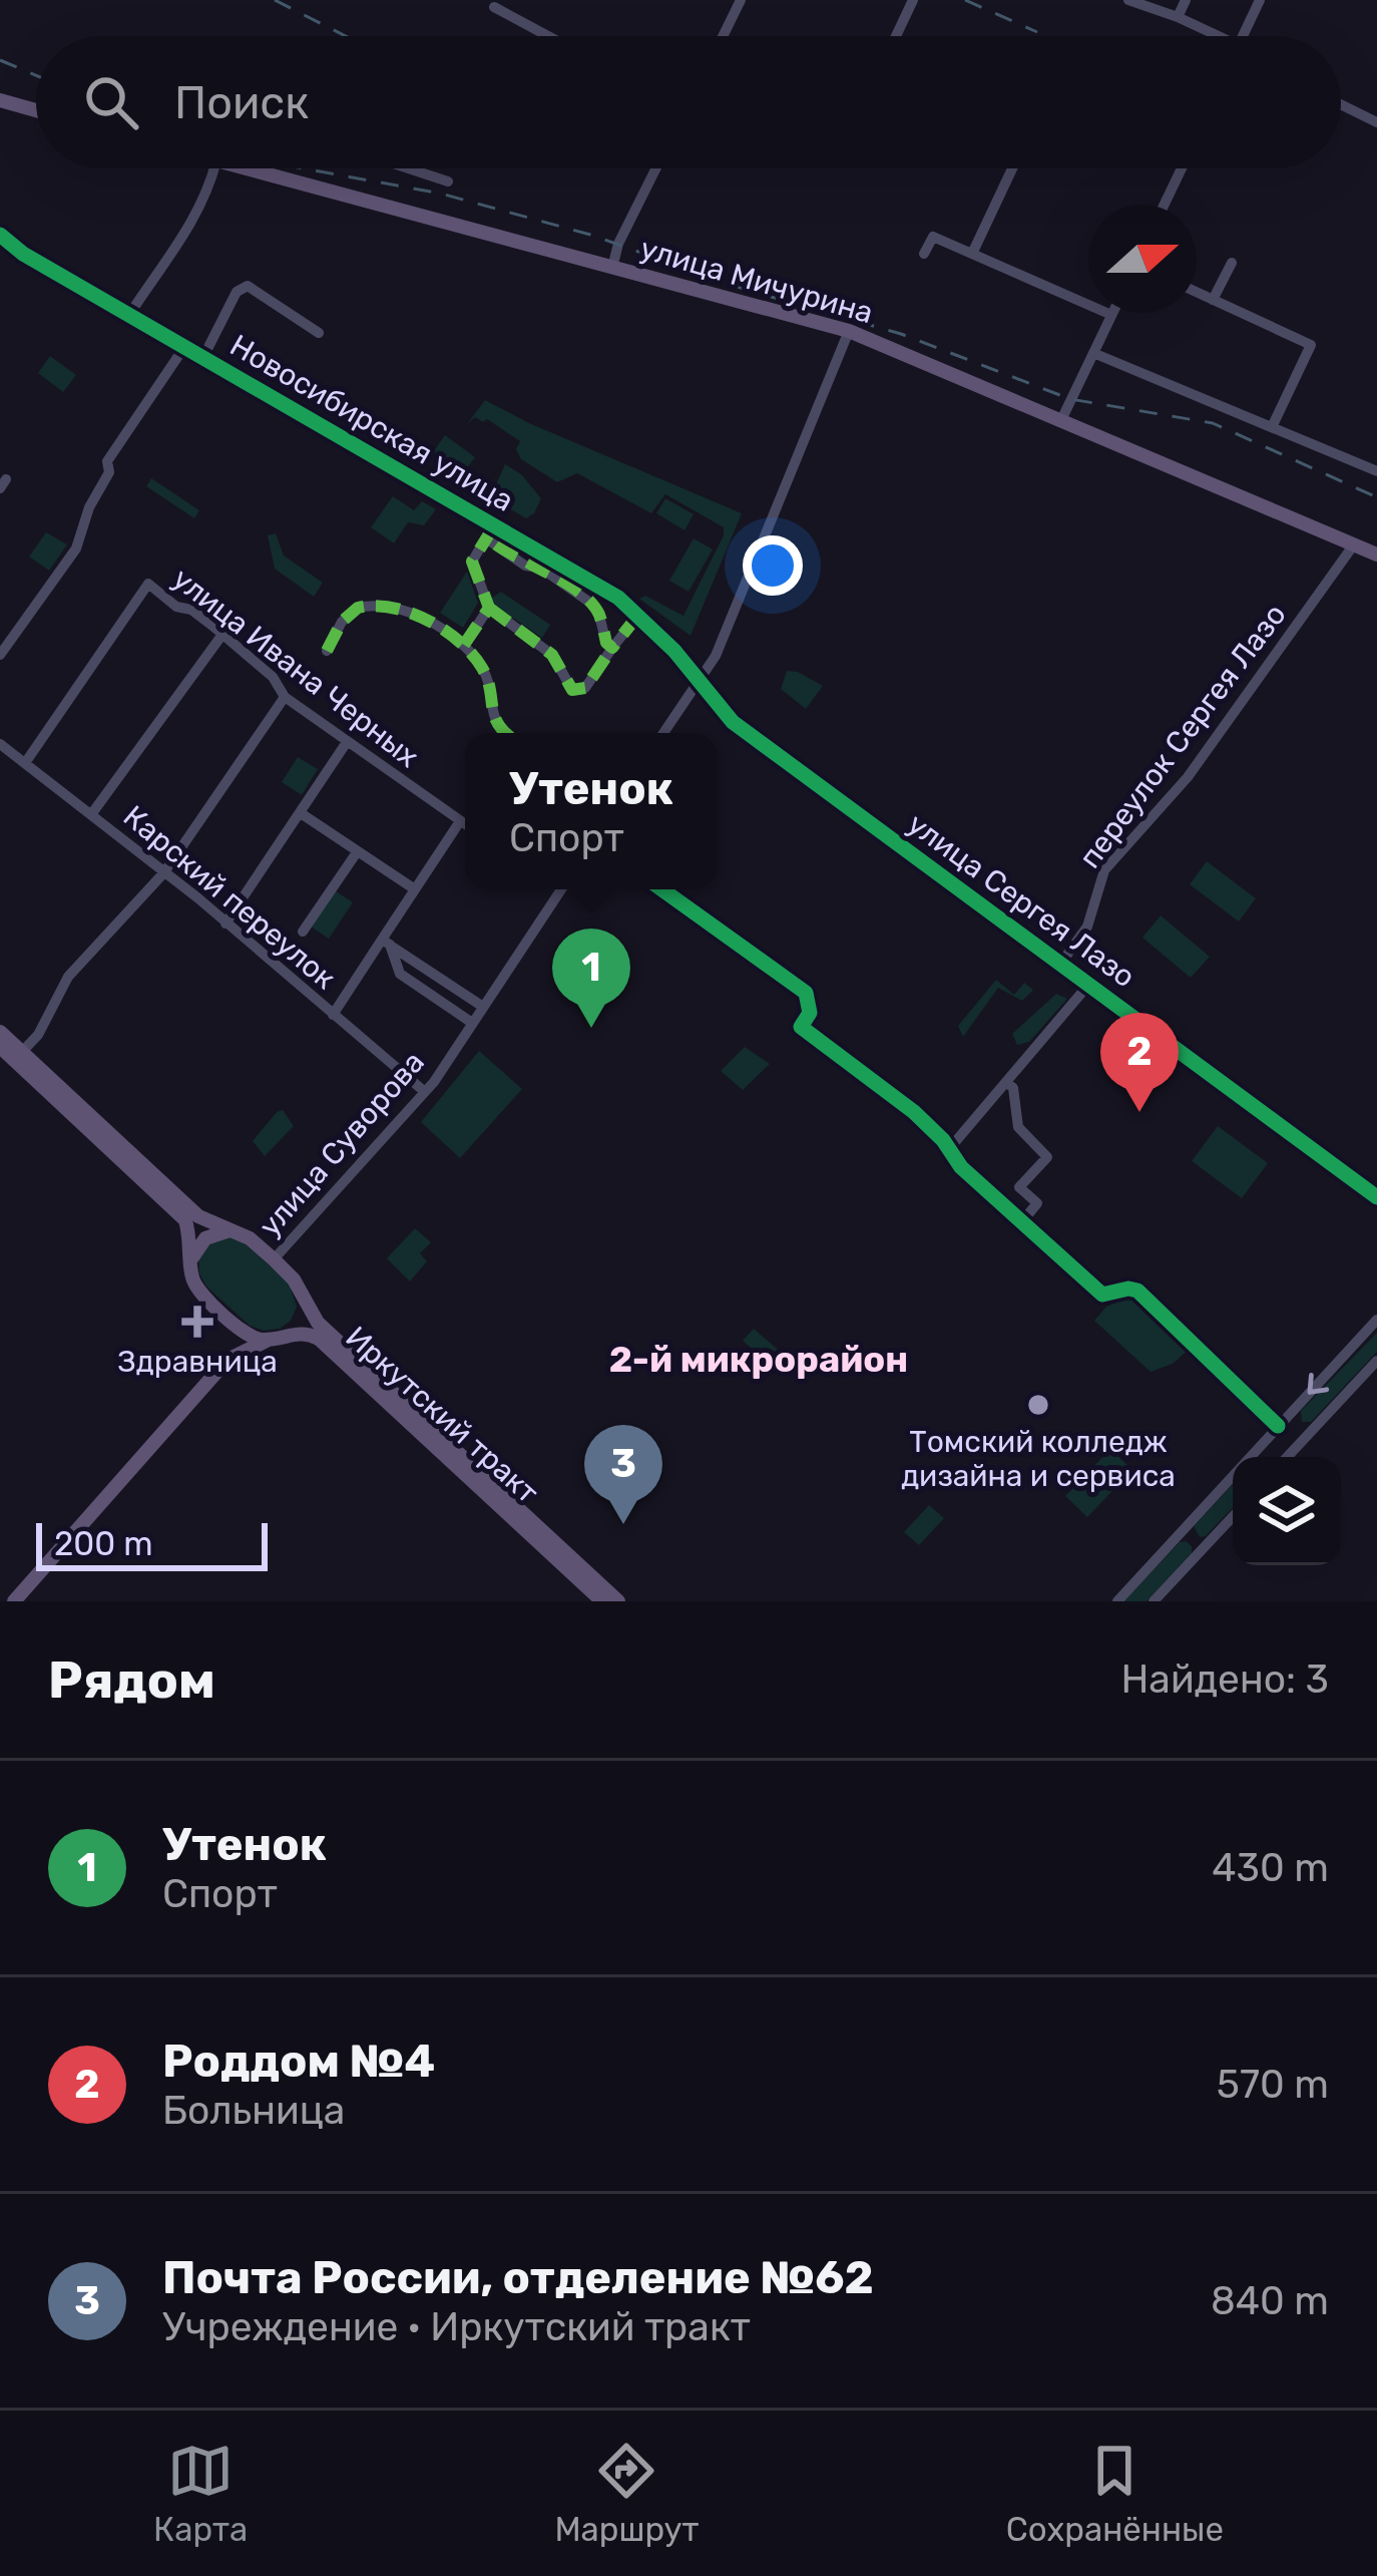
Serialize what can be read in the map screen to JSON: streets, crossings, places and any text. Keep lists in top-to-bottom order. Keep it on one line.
{"streets":{"main road":["улица Мичурина","Иркутский тракт"],"street":["Новосибирская улица","улица Ивана Черных","переулок Сергея Лазо","Карский переулок","улица Сергея Лазо","улица Суворова"]},"crossings":[["улица Мичурина","переулок Сергея Лазо"],["Новосибирская улица","улица Сергея Лазо"],["улица Ивана Черных","Карский переулок"],["переулок Сергея Лазо","улица Сергея Лазо"],["Карский переулок","улица Суворова"],["улица Суворова","Иркутский тракт"]],"districts":["2-й микрорайон"],"places":{"health":["Здравница"],"other":["Томский колледж дизайна и сервиса"]},"scale_bar":"200 m","north":"right","page":{"search":"Поиск","popup":["Утенок","Спорт"],"pins":["1","2","3"],"scale":"200 m","heading":["Рядом","Найдено: 3"],"list":[{"mark":"1","name":"Утенок","note":"Спорт","value":"430 m"},{"mark":"2","name":"Роддом №4","note":"Больница","value":"570 m"},{"mark":"3","name":"Почта России, отделение №62","note":"Учреждение · Иркутский тракт","value":"840 m"}],"nav":["Карта","Маршрут","Сохранённые"]}}
